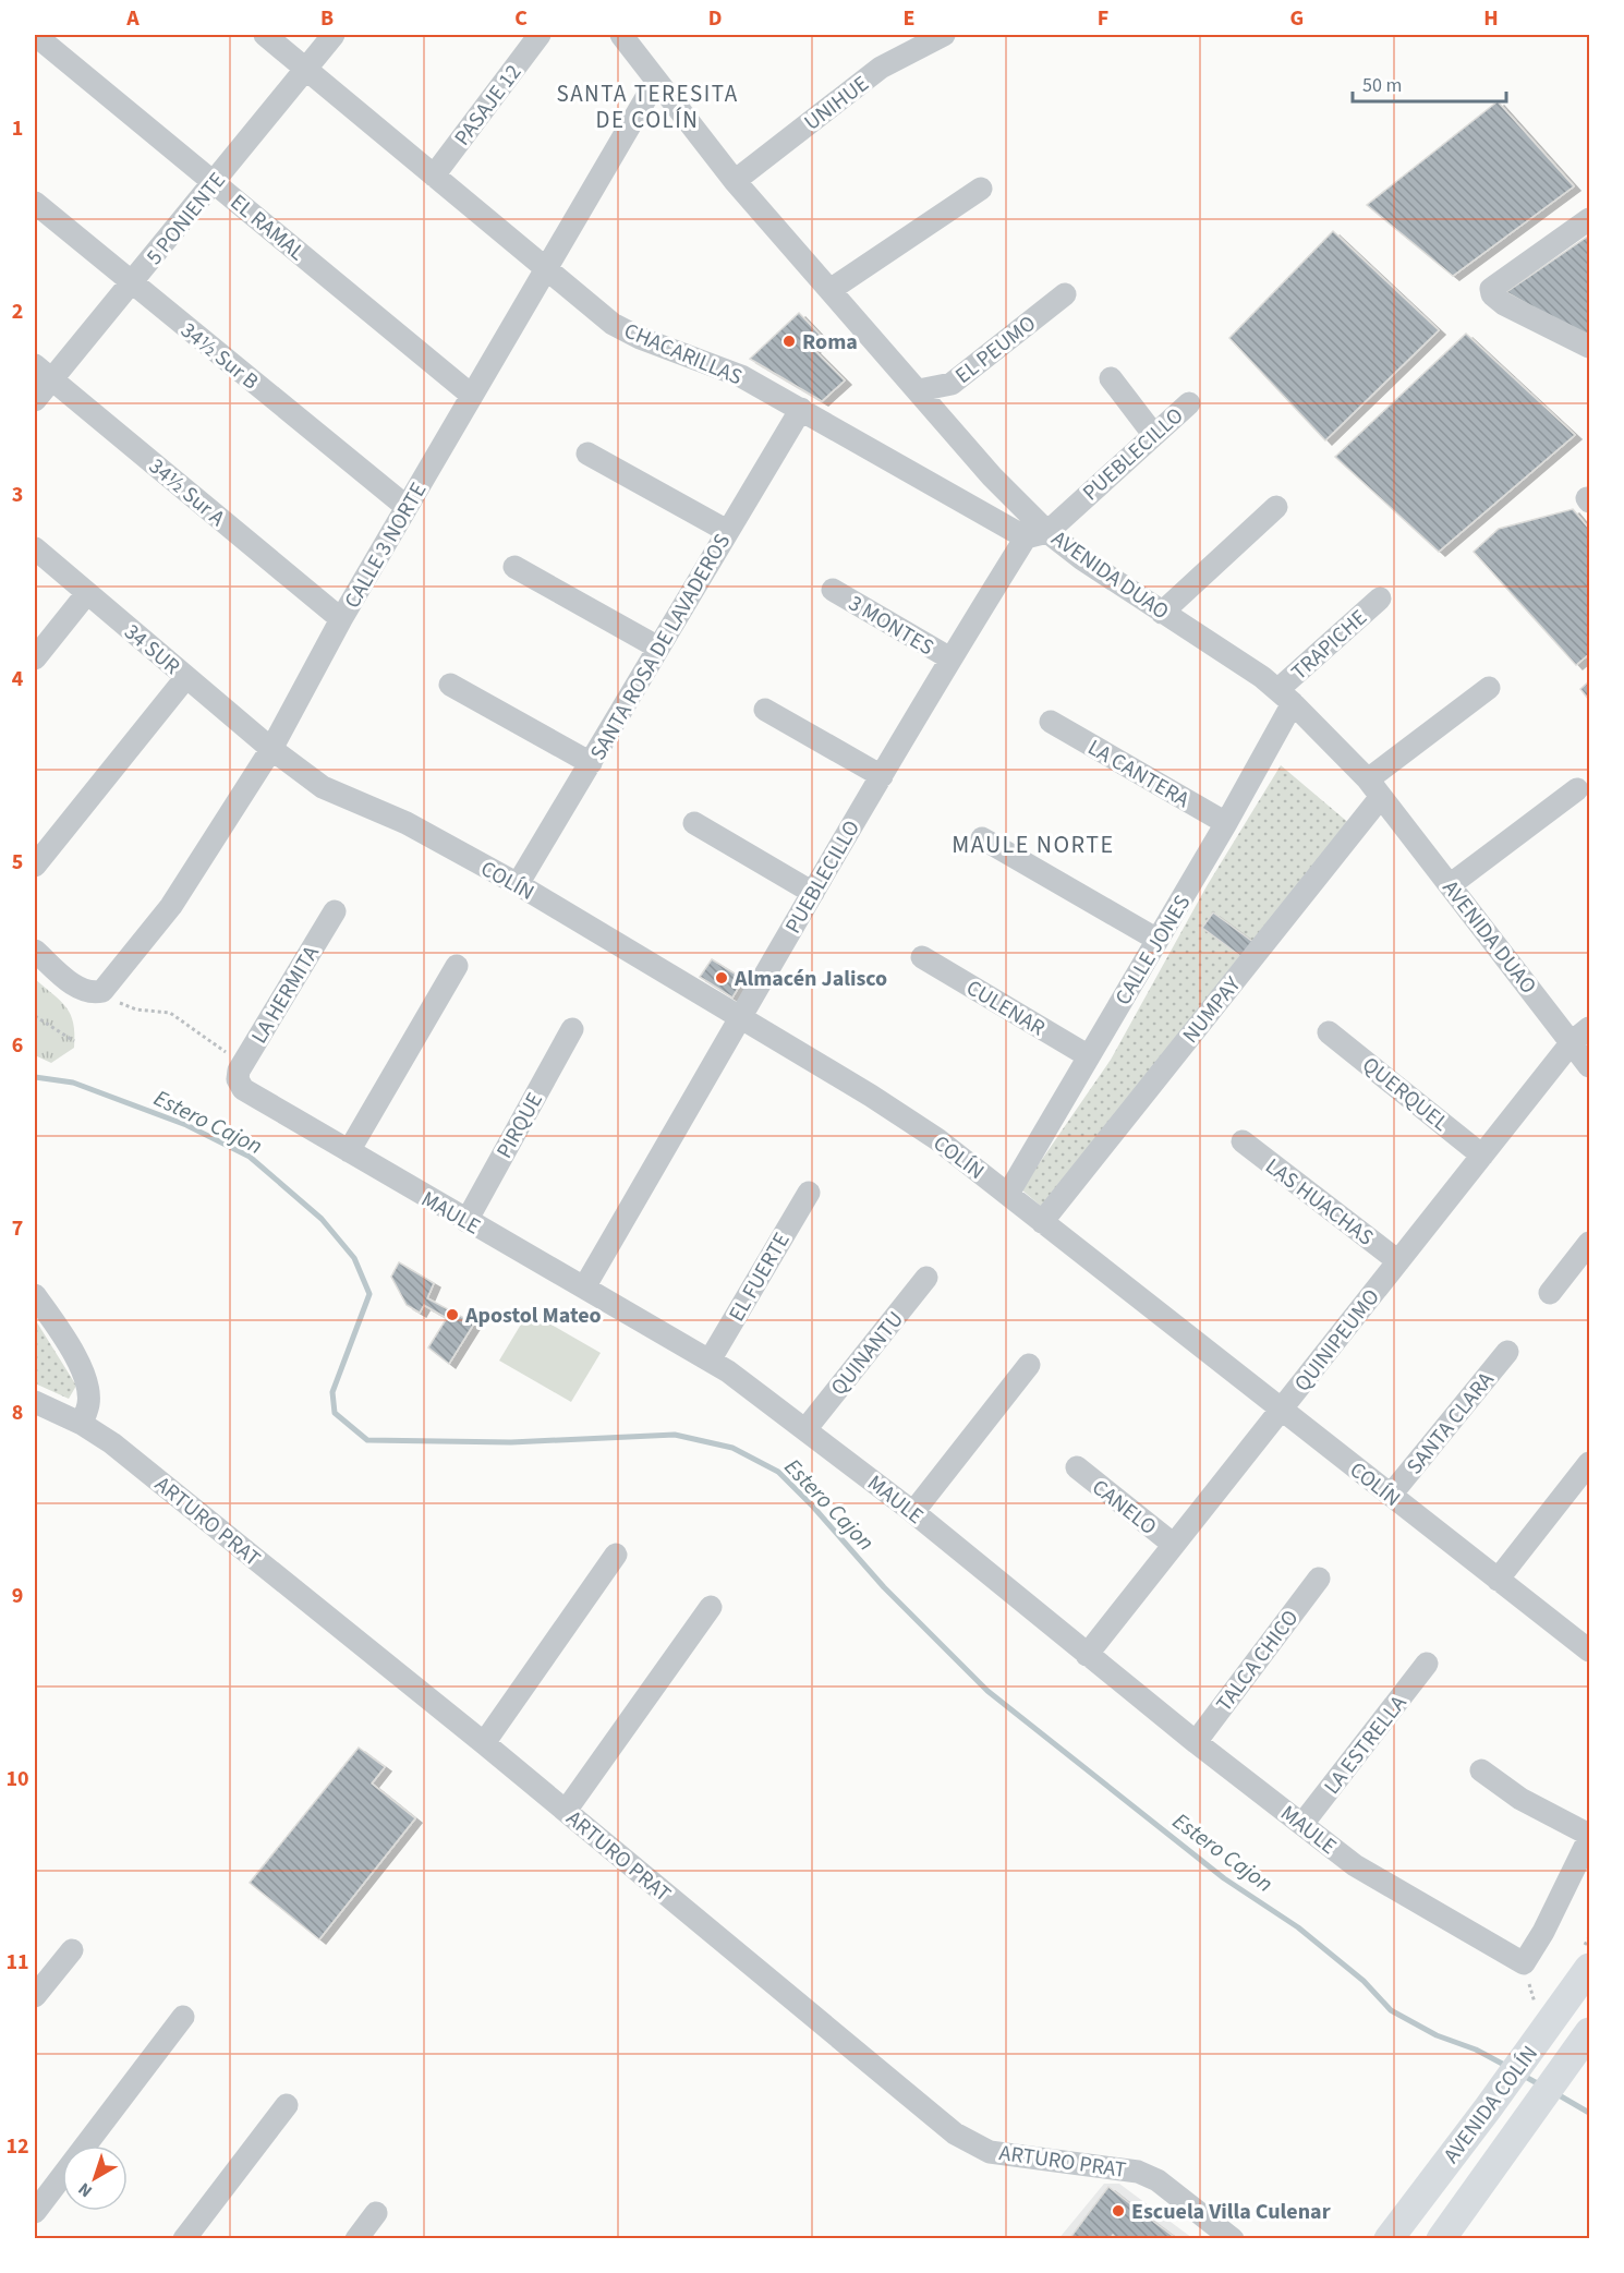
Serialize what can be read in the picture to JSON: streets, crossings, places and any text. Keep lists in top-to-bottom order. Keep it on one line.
{"streets":{"main road":["AVENIDA COLÍN"],"street":["UNIHUE","PASAJE 12","5 PONIENTE","EL RAMAL","EL PEUMO","CHACARILLAS","34½ Sur B","PUEBLECILLO","34½ Sur A","CALLE 3 NORTE","AVENIDA DUAO","3 MONTES","TRAPICHE","SANTA ROSA DE LAVADEROS","34 SUR","LA CANTERA","COLÍN","CALLE JONES","LA HERMITA","CULENAR","NUMPAY","QUERQUEL","PIRQUE","LAS HUACHAS","MAULE","EL FUERTE","QUINIPEUMO","QUINANTU","SANTA CLARA","CANELO","ARTURO PRAT","TALCA CHICO","LA ESTRELLA"]},"crossings":[["UNIHUE","AVENIDA DUAO"],["PASAJE 12","CHACARILLAS"],["5 PONIENTE","EL RAMAL"],["5 PONIENTE","CHACARILLAS"],["5 PONIENTE","34½ Sur B"],["5 PONIENTE","34½ Sur A"],["EL RAMAL","CALLE 3 NORTE"],["EL PEUMO","AVENIDA DUAO"],["CHACARILLAS","PUEBLECILLO"],["CHACARILLAS","CALLE 3 NORTE"],["CHACARILLAS","AVENIDA DUAO"],["CHACARILLAS","SANTA ROSA DE LAVADEROS"],["34½ Sur B","CALLE 3 NORTE"],["PUEBLECILLO","AVENIDA DUAO"],["PUEBLECILLO","3 MONTES"],["PUEBLECILLO","COLÍN"],["PUEBLECILLO","MAULE"],["34½ Sur A","CALLE 3 NORTE"],["CALLE 3 NORTE","AVENIDA DUAO"],["CALLE 3 NORTE","34 SUR"],["CALLE 3 NORTE","COLÍN"],["AVENIDA DUAO","TRAPICHE"],["AVENIDA DUAO","CALLE JONES"],["AVENIDA DUAO","NUMPAY"],["AVENIDA DUAO","QUINIPEUMO"],["TRAPICHE","CALLE JONES"],["SANTA ROSA DE LAVADEROS","COLÍN"],["34 SUR","COLÍN"],["LA CANTERA","CALLE JONES"],["COLÍN","CALLE JONES"],["COLÍN","NUMPAY"],["COLÍN","QUINIPEUMO"],["COLÍN","SANTA CLARA"],["CALLE JONES","CULENAR"],["LA HERMITA","MAULE"],["QUERQUEL","QUINIPEUMO"],["PIRQUE","MAULE"],["LAS HUACHAS","QUINIPEUMO"],["MAULE","EL FUERTE"],["MAULE","QUINIPEUMO"],["MAULE","QUINANTU"],["MAULE","TALCA CHICO"],["MAULE","LA ESTRELLA"],["QUINIPEUMO","CANELO"]],"districts":["SANTA TERESITA DE COLÍN","MAULE NORTE"],"water":["Estero Cajon"],"places":["Roma","Almacén Jalisco","Apostol Mateo","Escuela Villa Culenar"],"scale_bar":"50 m","north":"bottom left","grid":{"columns":["A","B","C","D","E","F","G","H"],"rows":["1","2","3","4","5","6","7","8","9","10","11","12"]}}
